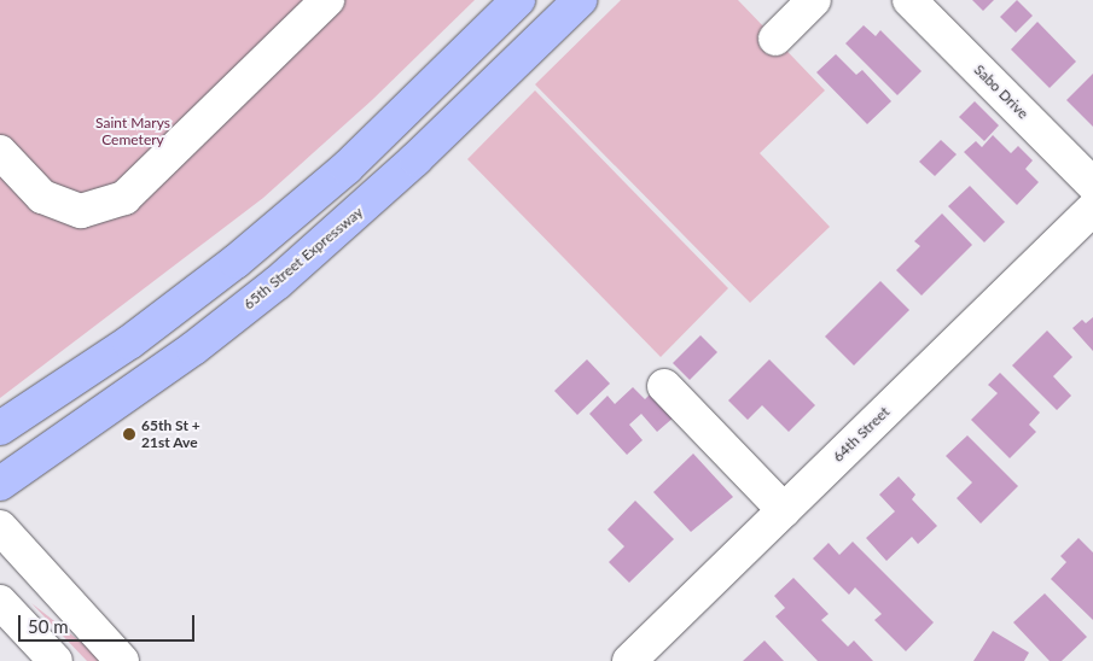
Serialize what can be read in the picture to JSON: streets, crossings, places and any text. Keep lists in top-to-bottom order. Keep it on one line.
{"streets":{"main road":["65th Street Expressway"],"street":["Sabo Drive","64th Street"]},"parks":["Saint Marys Cemetery"],"places":["65th St + 21st Ave"],"scale_bar":"50 m"}
